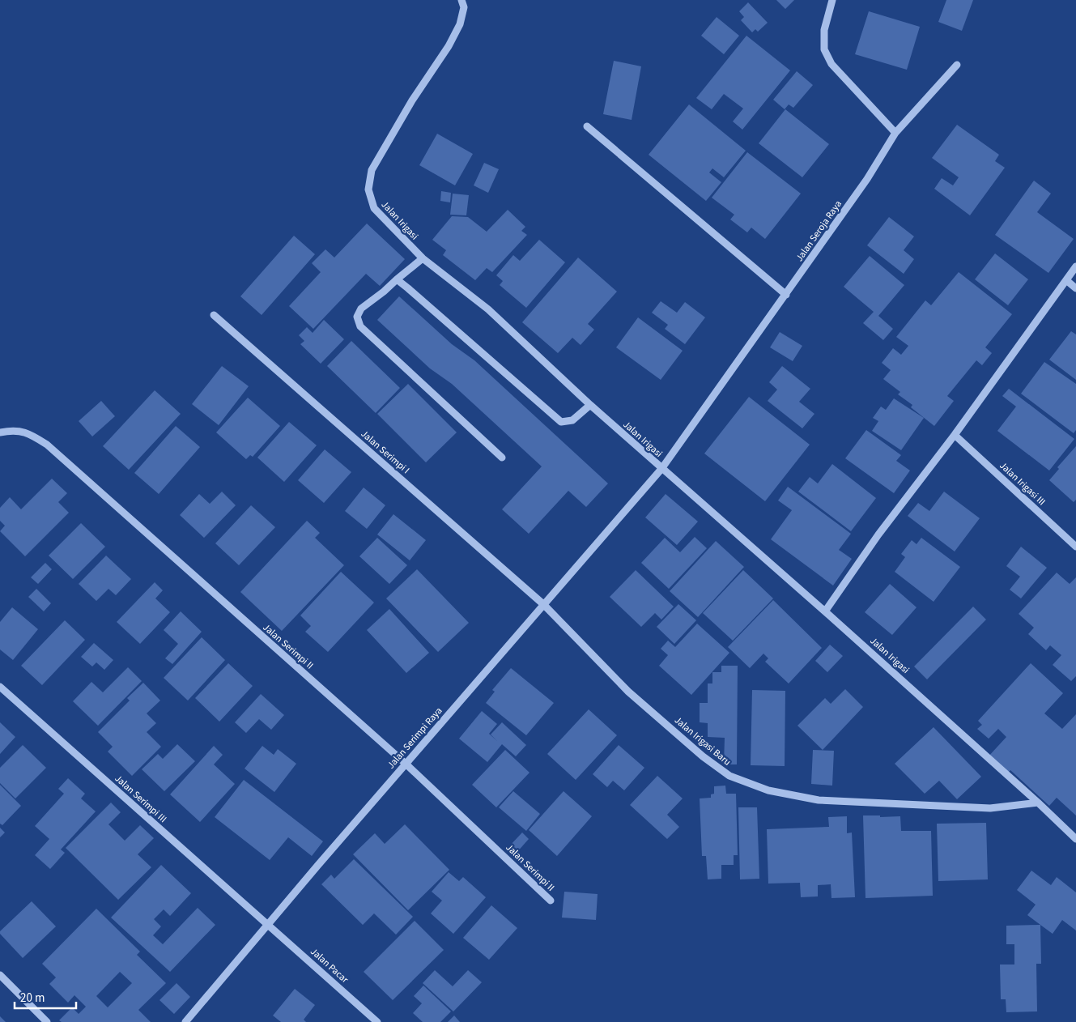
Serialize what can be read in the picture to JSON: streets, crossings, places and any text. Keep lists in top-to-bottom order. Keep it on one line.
{"streets":{"street":["Jalan Irigasi","Jalan Seroja Raya","Jalan Serimpi I","Jalan Irigasi III","Jalan Serimpi II","Jalan Serimpi Raya","Jalan Irigasi Baru","Jalan Serimpi III","Jalan Pacar"]},"crossings":[["Jalan Irigasi","Jalan Seroja Raya"],["Jalan Irigasi","Jalan Serimpi Raya"],["Jalan Irigasi","Jalan Irigasi Baru"],["Jalan Seroja Raya","Jalan Serimpi Raya"],["Jalan Serimpi I","Jalan Serimpi Raya"],["Jalan Serimpi I","Jalan Irigasi Baru"],["Jalan Serimpi II","Jalan Serimpi Raya"],["Jalan Serimpi Raya","Jalan Irigasi Baru"],["Jalan Serimpi Raya","Jalan Serimpi III"],["Jalan Serimpi Raya","Jalan Pacar"],["Jalan Serimpi III","Jalan Pacar"]],"scale_bar":"20 m"}
